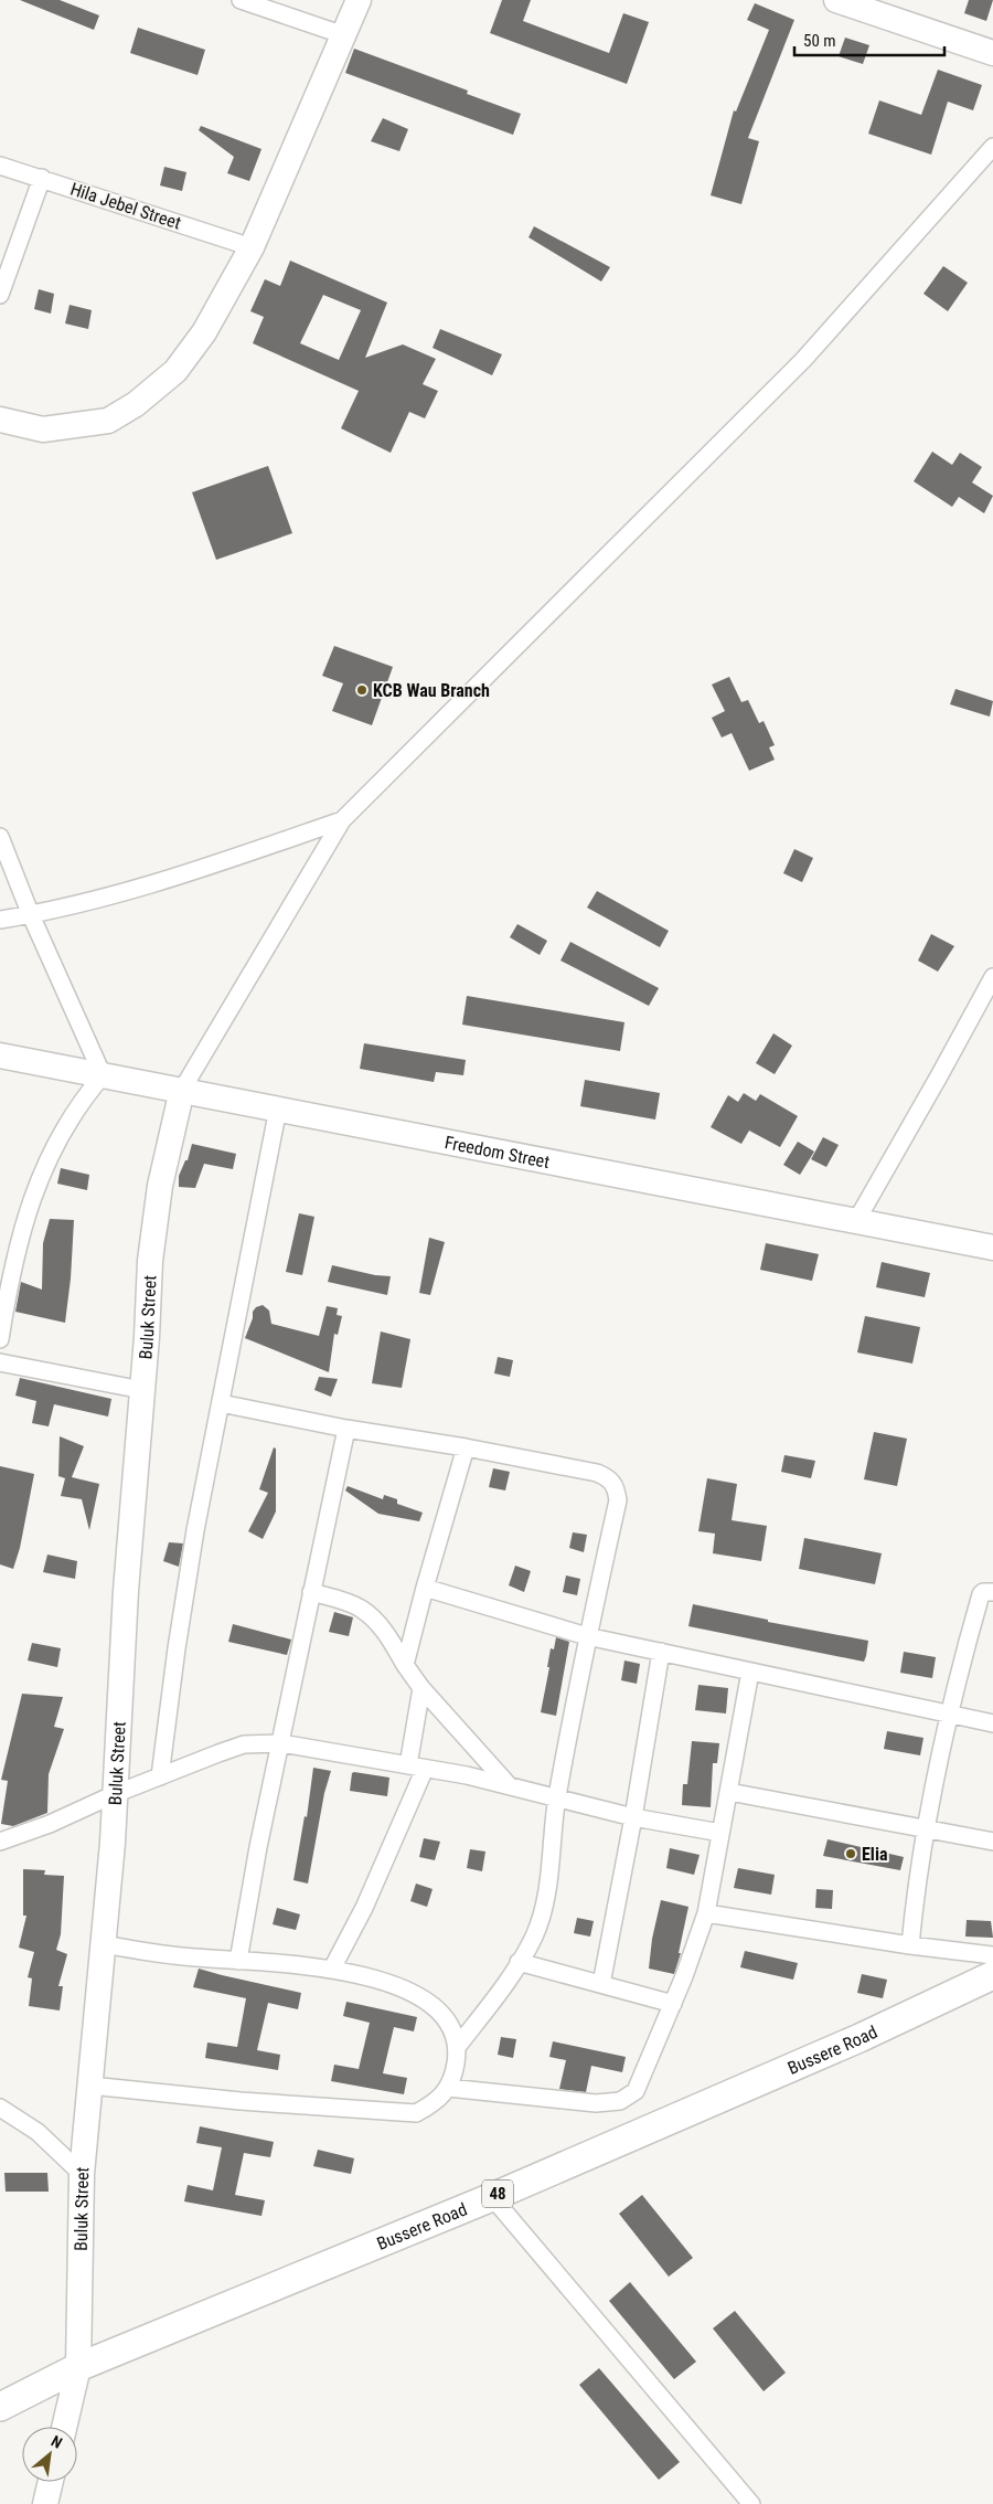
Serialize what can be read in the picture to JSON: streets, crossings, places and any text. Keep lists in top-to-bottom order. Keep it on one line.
{"streets":{"main road":["Bussere Road","48"],"street":["Hila Jebel Street","Freedom Street","Buluk Street"]},"crossings":[["Freedom Street","Buluk Street"],["Buluk Street","Bussere Road"]],"places":["KCB Wau Branch","Elia"],"scale_bar":"50 m","north":"top right"}
